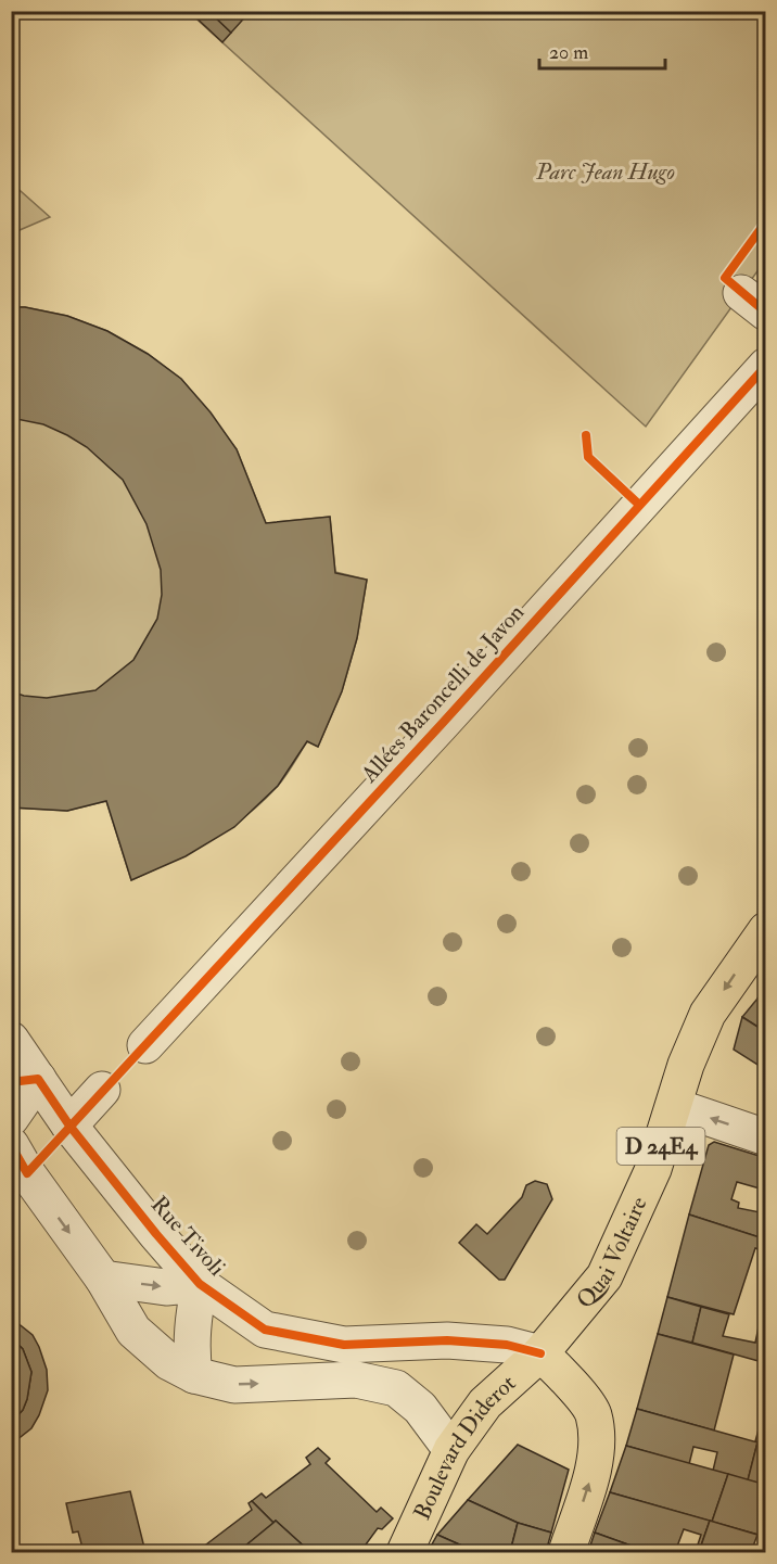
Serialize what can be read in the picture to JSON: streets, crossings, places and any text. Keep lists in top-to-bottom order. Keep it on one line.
{"streets":{"main road":["D 24E4","Quai Voltaire","Boulevard Diderot"],"street":["Allées Baroncelli de Javon","Rue Tivoli"]},"crossings":[["Rue Tivoli","Quai Voltaire"],["Rue Tivoli","Boulevard Diderot"],["Quai Voltaire","Boulevard Diderot"]],"one_way":["Quai Voltaire"],"parks":["Parc Jean Hugo"],"scale_bar":"20 m"}
